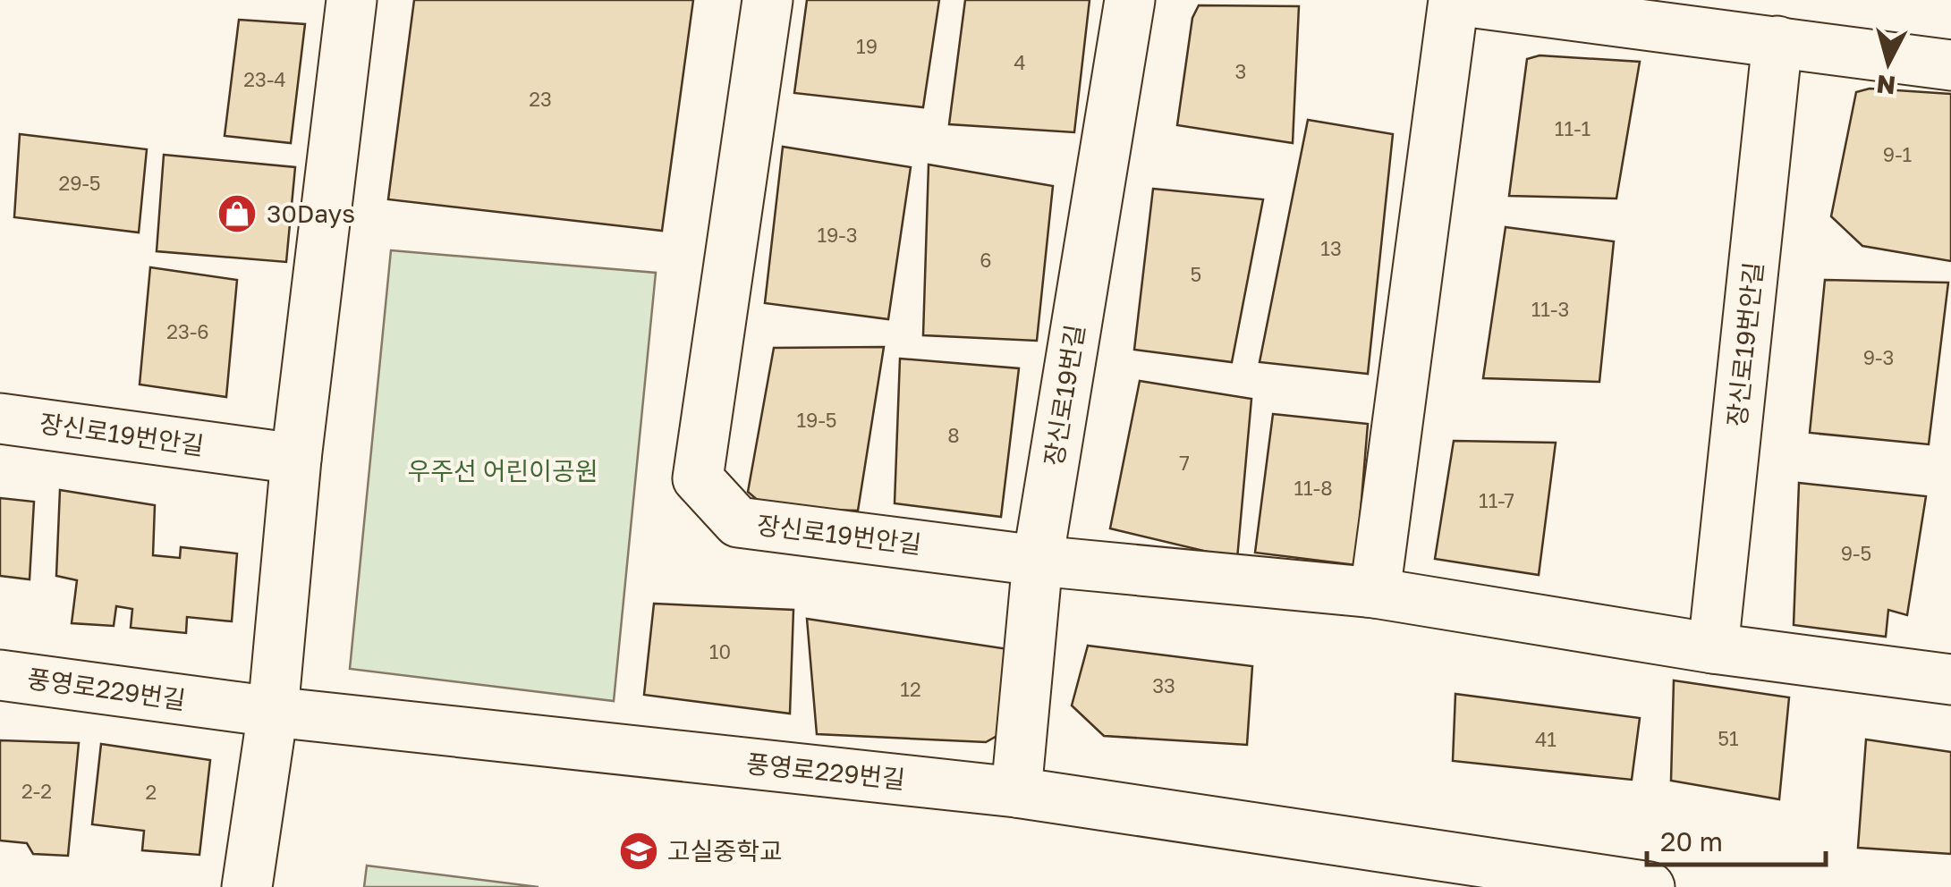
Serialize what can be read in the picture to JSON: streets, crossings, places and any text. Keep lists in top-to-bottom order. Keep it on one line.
{"streets":{"street":["장신로19번안길","장신로19번길","풍영로229번길"]},"crossings":[["장신로19번안길","장신로19번길"],["장신로19번길","풍영로229번길"]],"parks":["우주선 어린이공원"],"places":{"shop":["30Days"],"school or university":["고실중학교"]},"house_numbers":["19","4","3","23-4","23","11-1","9-1","29-5","19-3","13","6","5","11-3","23-6","9-3","19-5","8","7","11-8","11-7","9-5","10","33","12","51","41","2-2","2"],"scale_bar":"20 m","north":"bottom"}
